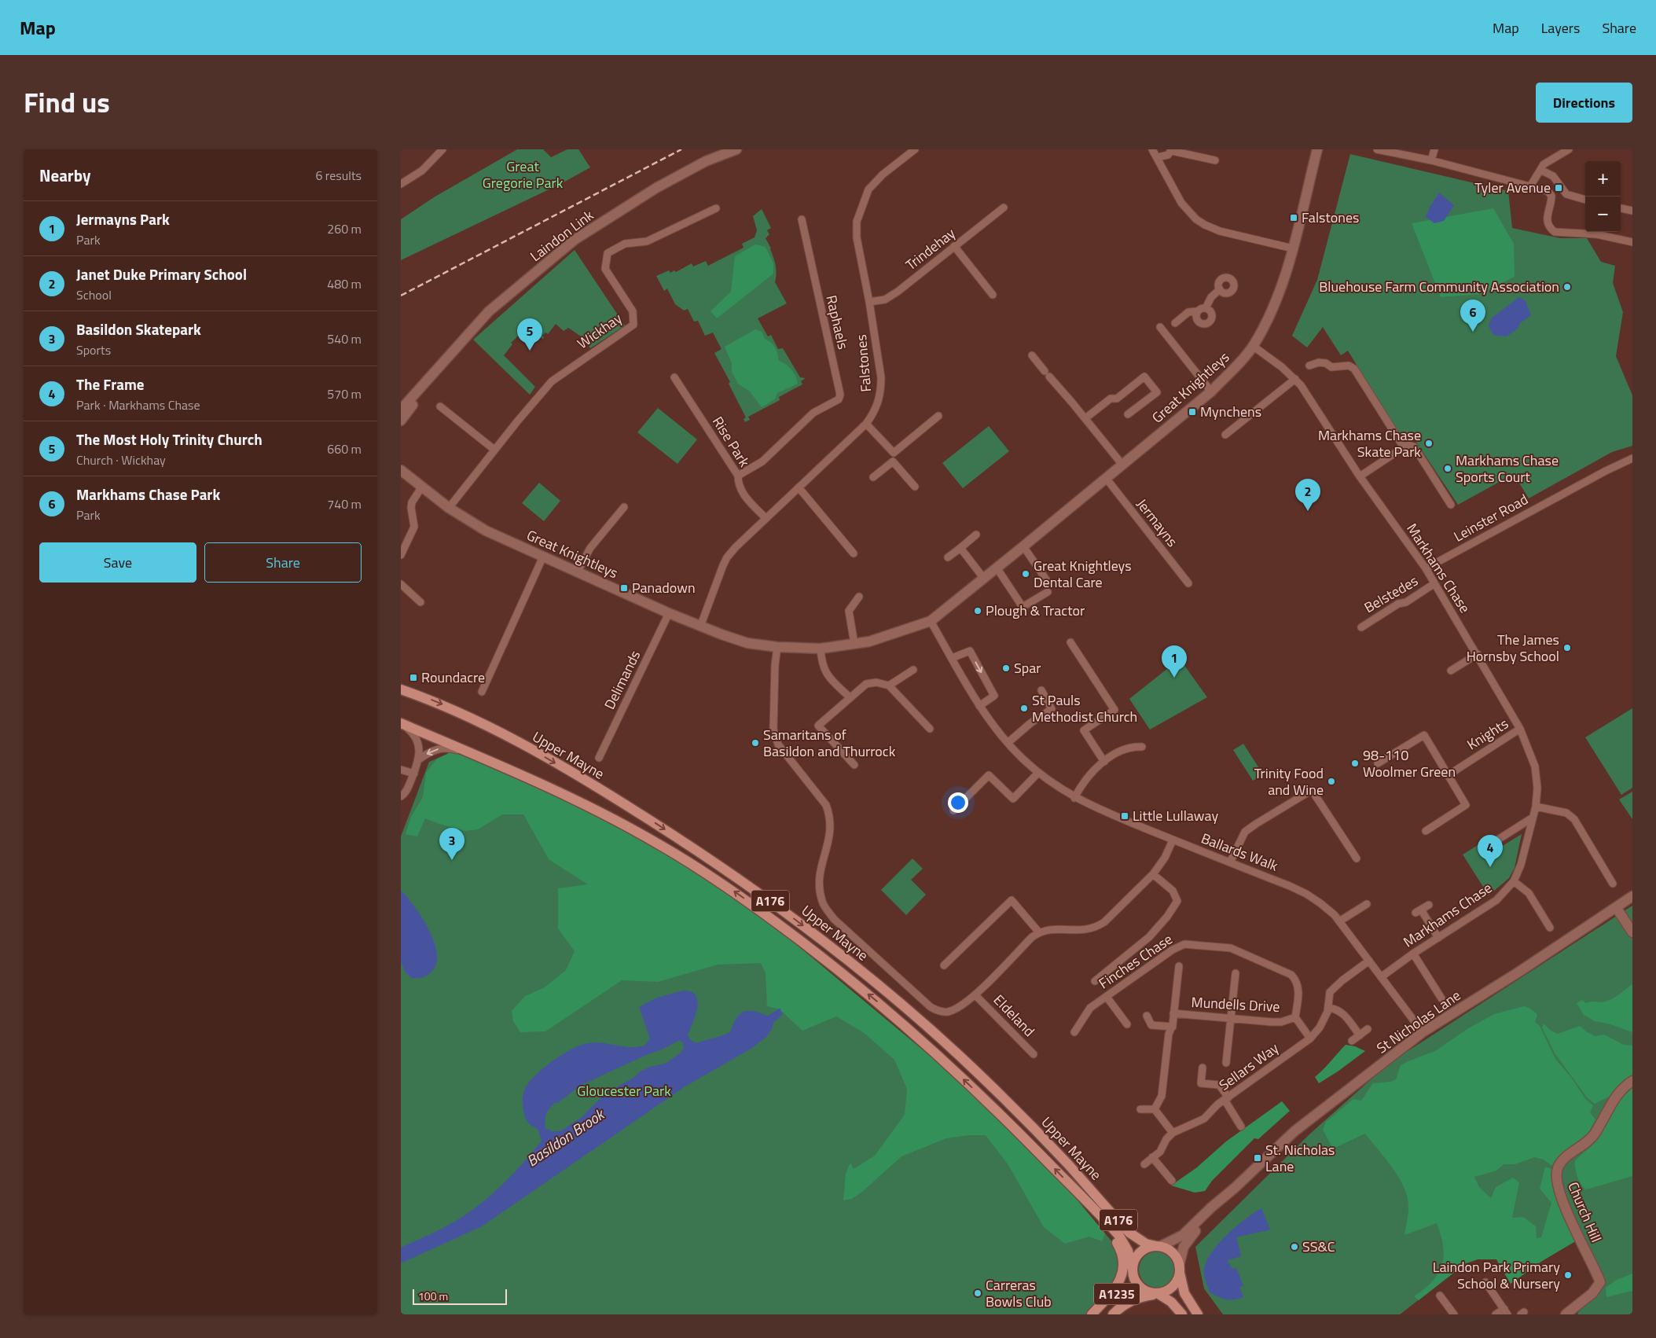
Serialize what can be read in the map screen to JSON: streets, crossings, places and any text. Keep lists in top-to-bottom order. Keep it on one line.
{"streets":{"main road":["Upper Mayne","A176","A1235"],"street":["Laindon Link","Trindehay","Raphaels","Wickhay","Falstones","Great Knightleys","Rise Park","Leinster Road","Jermayns","Markhams Chase","Belstedes","Delimands","Knights","Ballards Walk","Finches Chase","Mundells Drive","Eldeland","St Nicholas Lane","Sellars Way","Church Hill"]},"crossings":[["Trindehay","Falstones"],["Raphaels","Rise Park"],["Wickhay","Great Knightleys"],["Falstones","Great Knightleys"],["Falstones","Rise Park"],["Great Knightleys","Jermayns"],["Great Knightleys","Markhams Chase"],["Great Knightleys","Delimands"],["Great Knightleys","Ballards Walk"],["Leinster Road","Markhams Chase"],["Markhams Chase","Belstedes"],["Markhams Chase","Knights"],["Markhams Chase","Ballards Walk"],["Upper Mayne","A176"],["Upper Mayne","St Nicholas Lane"],["Upper Mayne","A1235"],["Ballards Walk","St Nicholas Lane"],["Ballards Walk","Sellars Way"],["A176","St Nicholas Lane"],["A176","A1235"],["Finches Chase","Mundells Drive"],["St Nicholas Lane","A1235"]],"water":["Basildon Brook"],"parks":["Great Gregorie Park","Gloucester Park"],"places":{"transit":["Tyler Avenue","Falstones","Mynchens","Panadown","Roundacre","Little Lullaway","St. Nicholas Lane"],"other":["Bluehouse Farm Community Association","Markhams Chase Skate Park","Markhams Chase Sports Court","Great Knightleys Dental Care","Plough & Tractor","The James Hornsby School","Spar","St Pauls Methodist Church","Samaritans of Basildon and Thurrock","98-110 Woolmer Green","Trinity Food and Wine","SS&C","Laindon Park Primary School & Nursery","Carreras Bowls Club"]},"scale_bar":"100 m","page":{"header":"Map","nav":["Map","Layers","Share"],"title":"Find us","buttons":["Directions",["Save","Share"]],"heading":["Nearby","6 results"],"map_buttons":["+","−"],"list":[{"mark":"1","name":"Jermayns Park","note":"Park","value":"260 m"},{"mark":"2","name":"Janet Duke Primary School","note":"School","value":"480 m"},{"mark":"3","name":"Basildon Skatepark","note":"Sports","value":"540 m"},{"mark":"4","name":"The Frame","note":"Park · Markhams Chase","value":"570 m"},{"mark":"5","name":"The Most Holy Trinity Church","note":"Church · Wickhay","value":"660 m"},{"mark":"6","name":"Markhams Chase Park","note":"Park","value":"740 m"}],"pins":["6","5","2","1","3","4"],"scale":"100 m"}}
